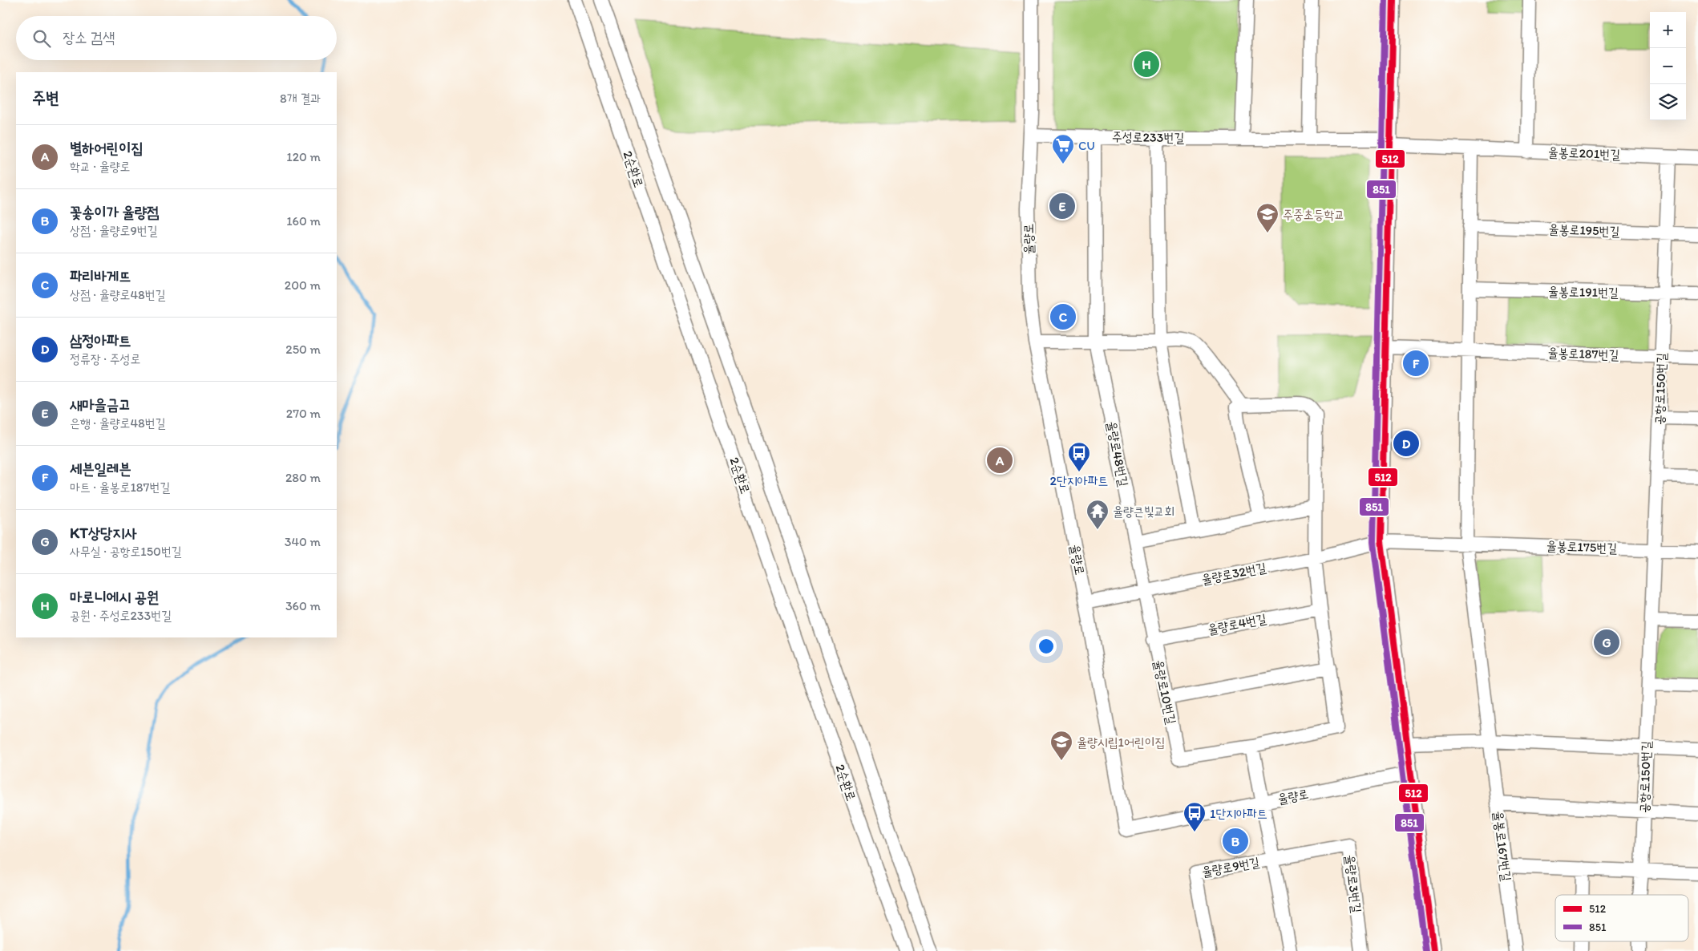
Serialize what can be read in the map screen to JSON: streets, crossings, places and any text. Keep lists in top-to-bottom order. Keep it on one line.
{"streets":{"street":["주성로233번길","율봉로201번길","2순환로","율봉로195번길","율량로","율봉로191번길","율봉로187번길","공항로150번길","율량로48번길","율봉로175번길","율량로32번길","율량로4번길","율량로10번길","율봉로167번길","율량로9번길","율량로3번길"]},"crossings":[["주성로233번길","율봉로201번길"],["주성로233번길","율량로"],["주성로233번길","율량로48번길"],["율봉로201번길","공항로150번길"],["율봉로195번길","공항로150번길"],["율량로","율량로32번길"],["율량로","율량로9번길"],["율봉로191번길","공항로150번길"],["율봉로187번길","공항로150번길"],["공항로150번길","율봉로175번길"],["율량로48번길","율량로32번길"],["율량로48번길","율량로10번길"],["율봉로175번길","율량로32번길"],["율봉로175번길","율봉로167번길"],["율량로32번길","율량로10번길"],["율량로4번길","율량로10번길"],["율량로9번길","율량로3번길"]],"places":{"supermarket":["CU"],"school or university":["주중초등학교","율량시립1어린이집"],"bus stop":["2단지아파트","1단지아파트"],"temple":["율량큰빛교회"]},"lines":["transit line 512","transit line 851"],"legend":["512","851"],"page":{"map_buttons":["+","−"],"search":"장소 검색","pins":["H","E","C","F","D","A","G","B"],"heading":["주변","8개 결과"],"list":[{"mark":"A","name":"별하어린이집","note":"학교 · 율량로","value":"120 m"},{"mark":"B","name":"꽃송이가 율량점","note":"상점 · 율량로9번길","value":"160 m"},{"mark":"C","name":"파리바게뜨","note":"상점 · 율량로48번길","value":"200 m"},{"mark":"D","name":"삼정아파트","note":"정류장 · 주성로","value":"250 m"},{"mark":"E","name":"새마을금고","note":"은행 · 율량로48번길","value":"270 m"},{"mark":"F","name":"세븐일레븐","note":"마트 · 율봉로187번길","value":"280 m"},{"mark":"G","name":"KT상당지사","note":"사무실 · 공항로150번길","value":"340 m"},{"mark":"H","name":"마로니에시 공원","note":"공원 · 주성로233번길","value":"360 m"}]}}
